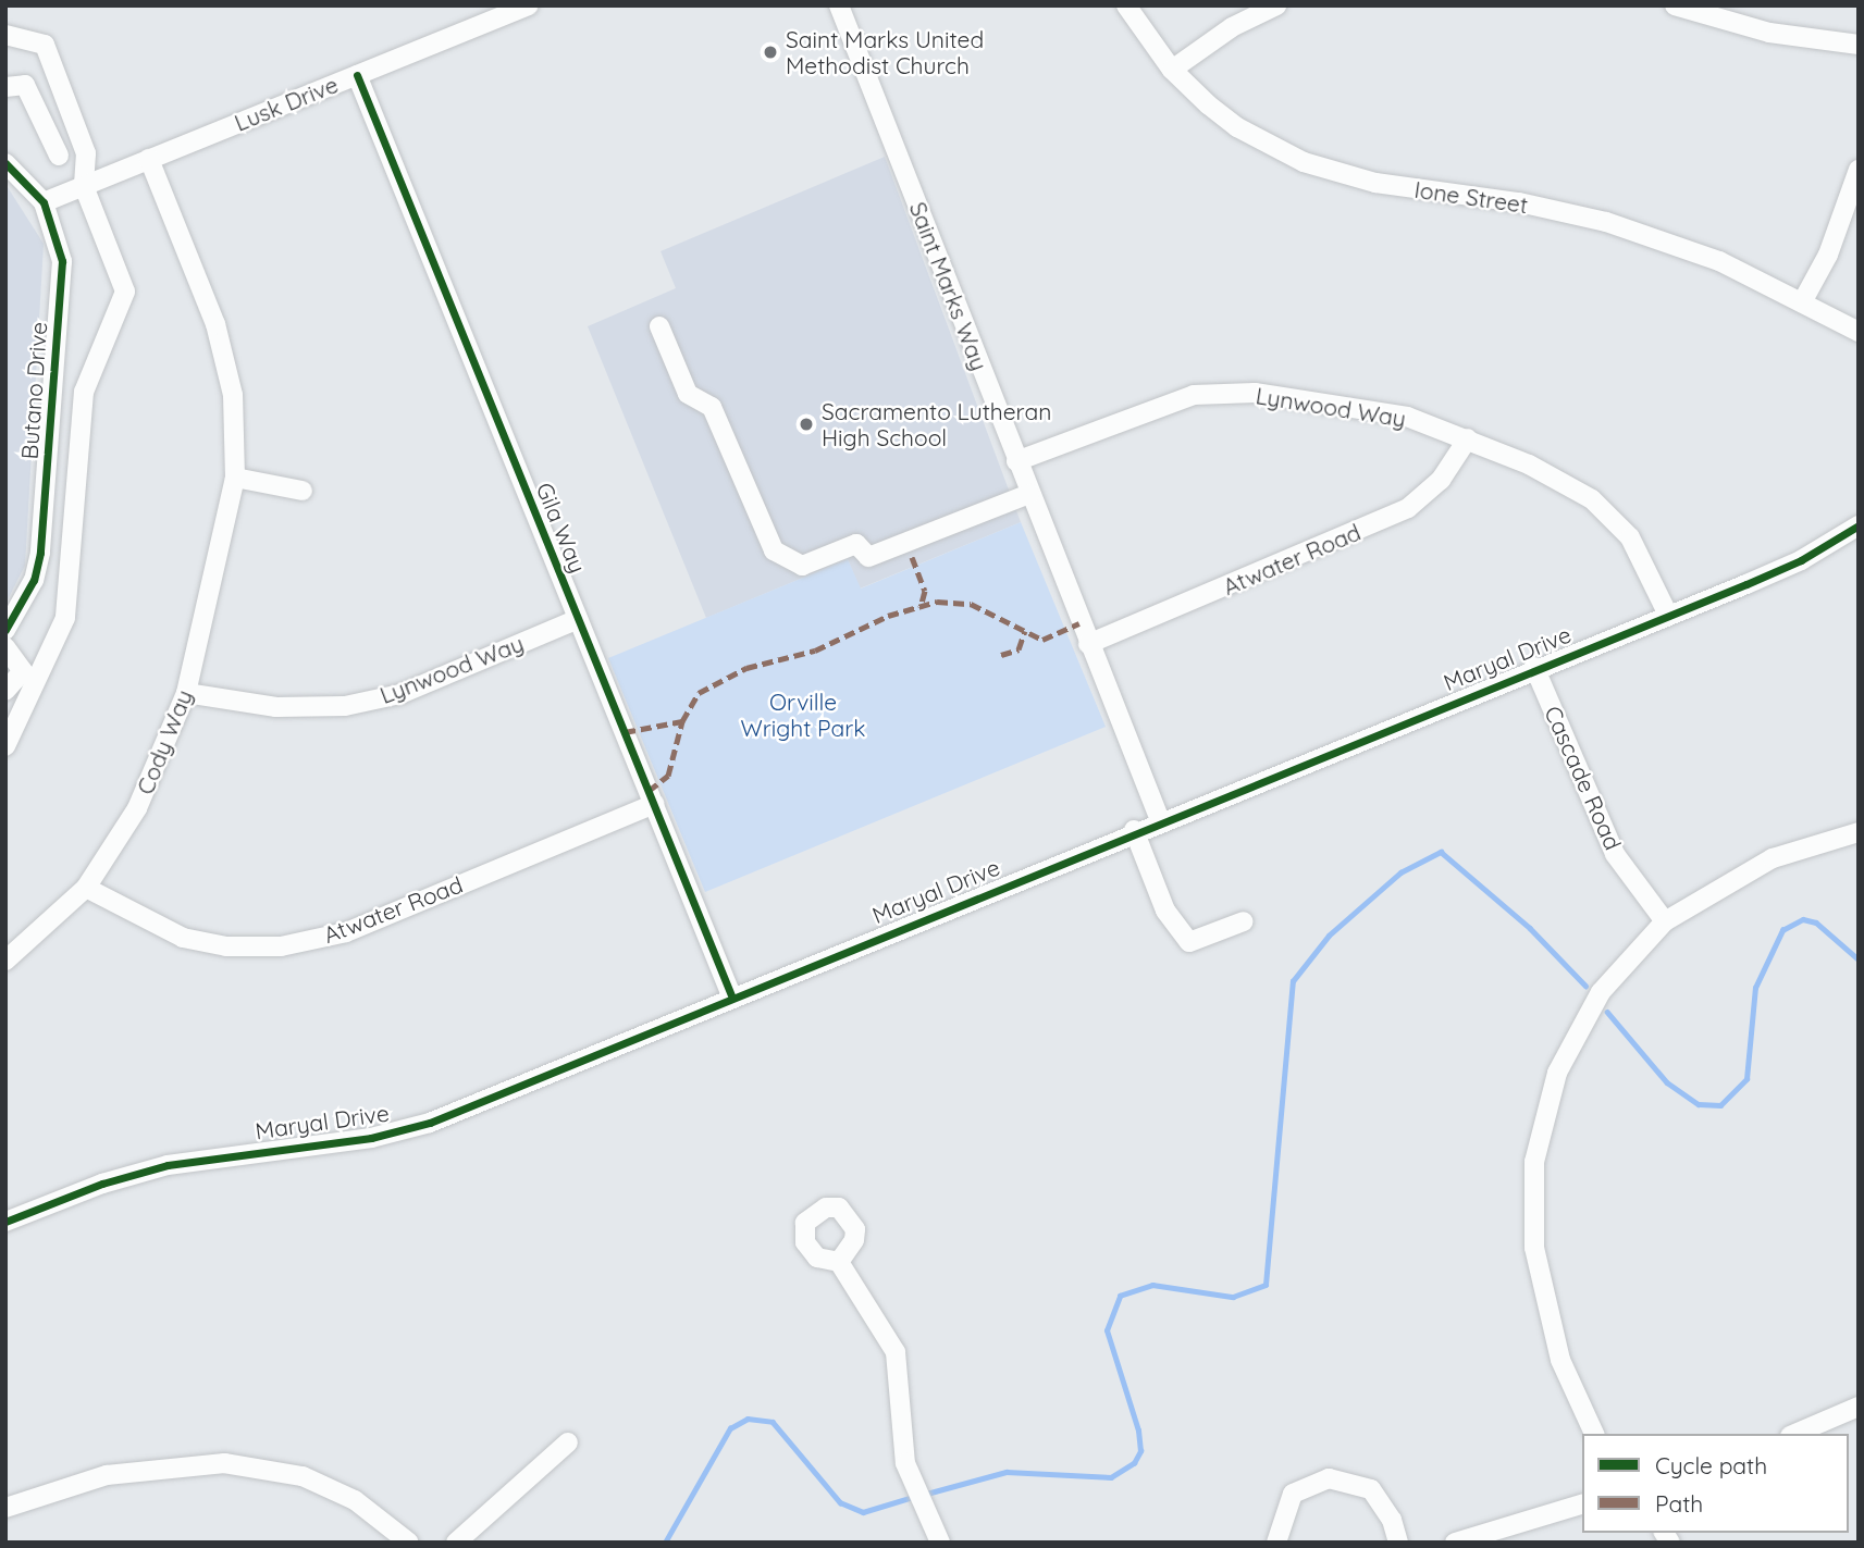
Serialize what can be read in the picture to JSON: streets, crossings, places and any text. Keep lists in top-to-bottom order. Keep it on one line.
{"streets":{"street":["Lusk Drive","Ione Street","Saint Marks Way","Butano Drive","Lynwood Way","Gila Way","Atwater Road","Maryal Drive","Cody Way","Cascade Road"]},"crossings":[["Lusk Drive","Butano Drive"],["Lusk Drive","Gila Way"],["Lusk Drive","Cody Way"],["Saint Marks Way","Lynwood Way"],["Saint Marks Way","Atwater Road"],["Saint Marks Way","Maryal Drive"],["Lynwood Way","Gila Way"],["Lynwood Way","Atwater Road"],["Lynwood Way","Maryal Drive"],["Lynwood Way","Cody Way"],["Gila Way","Atwater Road"],["Gila Way","Maryal Drive"],["Atwater Road","Cody Way"],["Maryal Drive","Cascade Road"]],"parks":["Orville Wright Park"],"places":["Saint Marks United Methodist Church","Sacramento Lutheran High School"],"legend":["Cycle path","Path"]}
